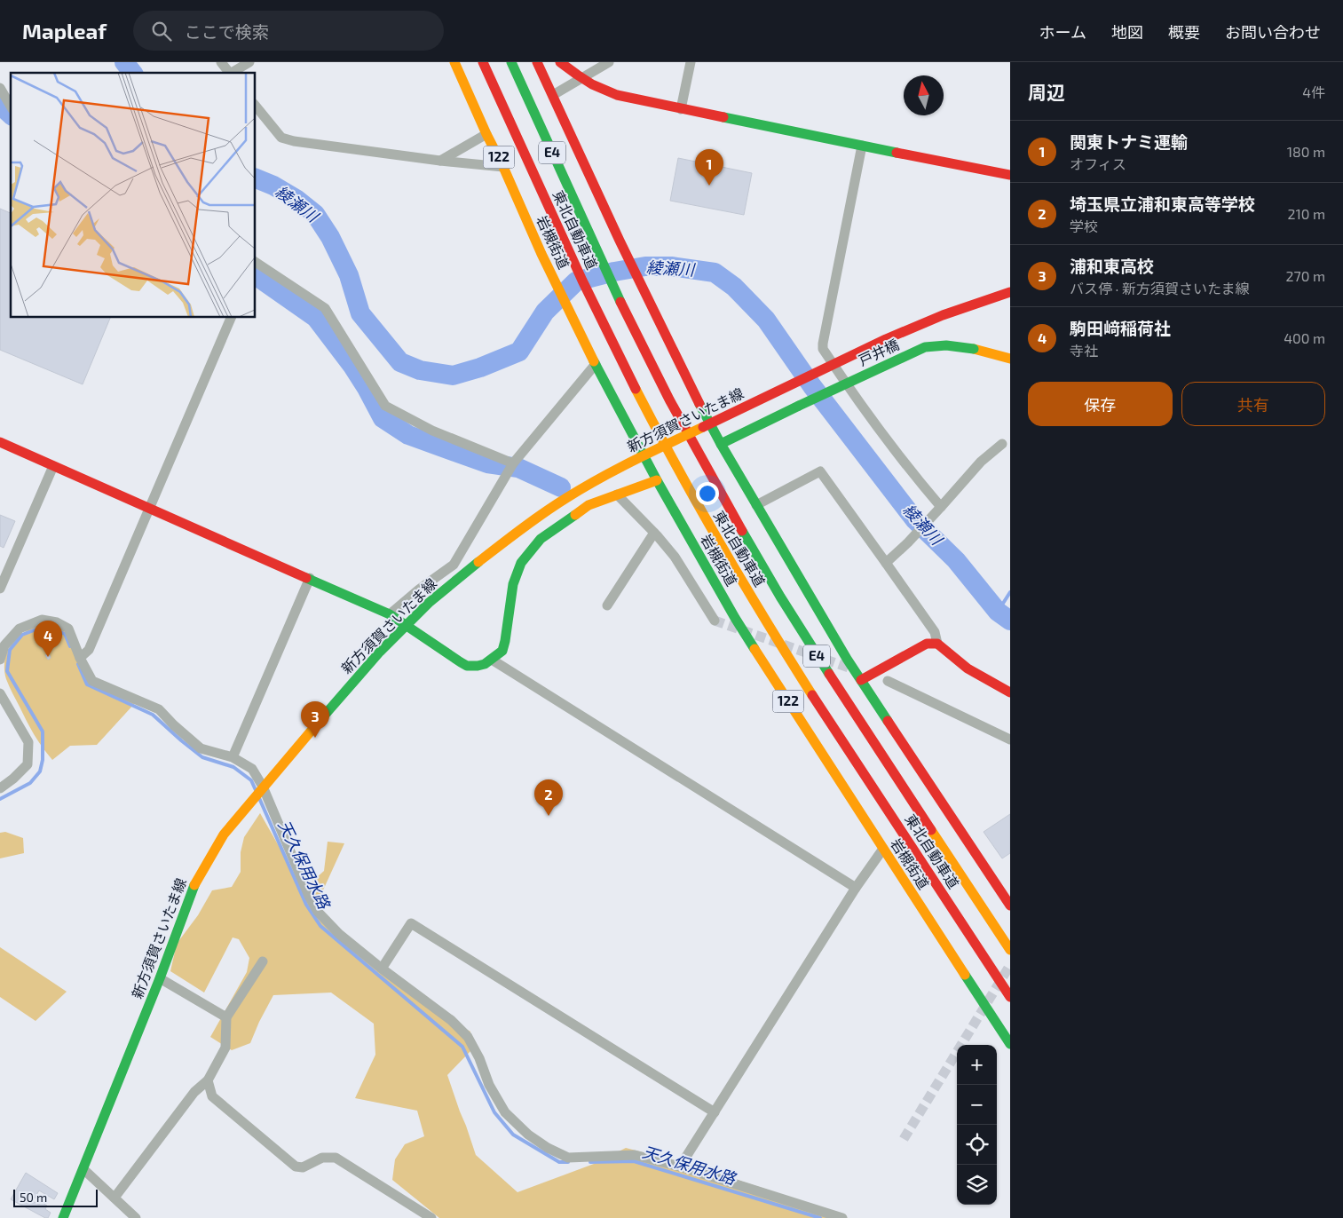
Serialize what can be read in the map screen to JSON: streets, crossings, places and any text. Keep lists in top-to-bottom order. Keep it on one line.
{"streets":{"main road":["E4","122","東北自動車道","岩槻街道","戸井橋","新方須賀さいたま線"]},"water":["綾瀬川","天久保用水路"],"scale_bar":"50 m","north":"top","page":{"header":"Mapleaf","search":"ここで検索","nav":["ホーム","地図","概要","お問い合わせ"],"heading":["周辺","4件"],"list":[{"mark":"1","name":"関東トナミ運輸","note":"オフィス","value":"180 m"},{"mark":"2","name":"埼玉県立浦和東高等学校","note":"学校","value":"210 m"},{"mark":"3","name":"浦和東高校","note":"バス停 · 新方須賀さいたま線","value":"270 m"},{"mark":"4","name":"駒田﨑稲荷社","note":"寺社","value":"400 m"}],"pins":["1","4","3","2"],"buttons":["保存","共有"],"map_buttons":["+","−"],"scale":"50 m"}}
